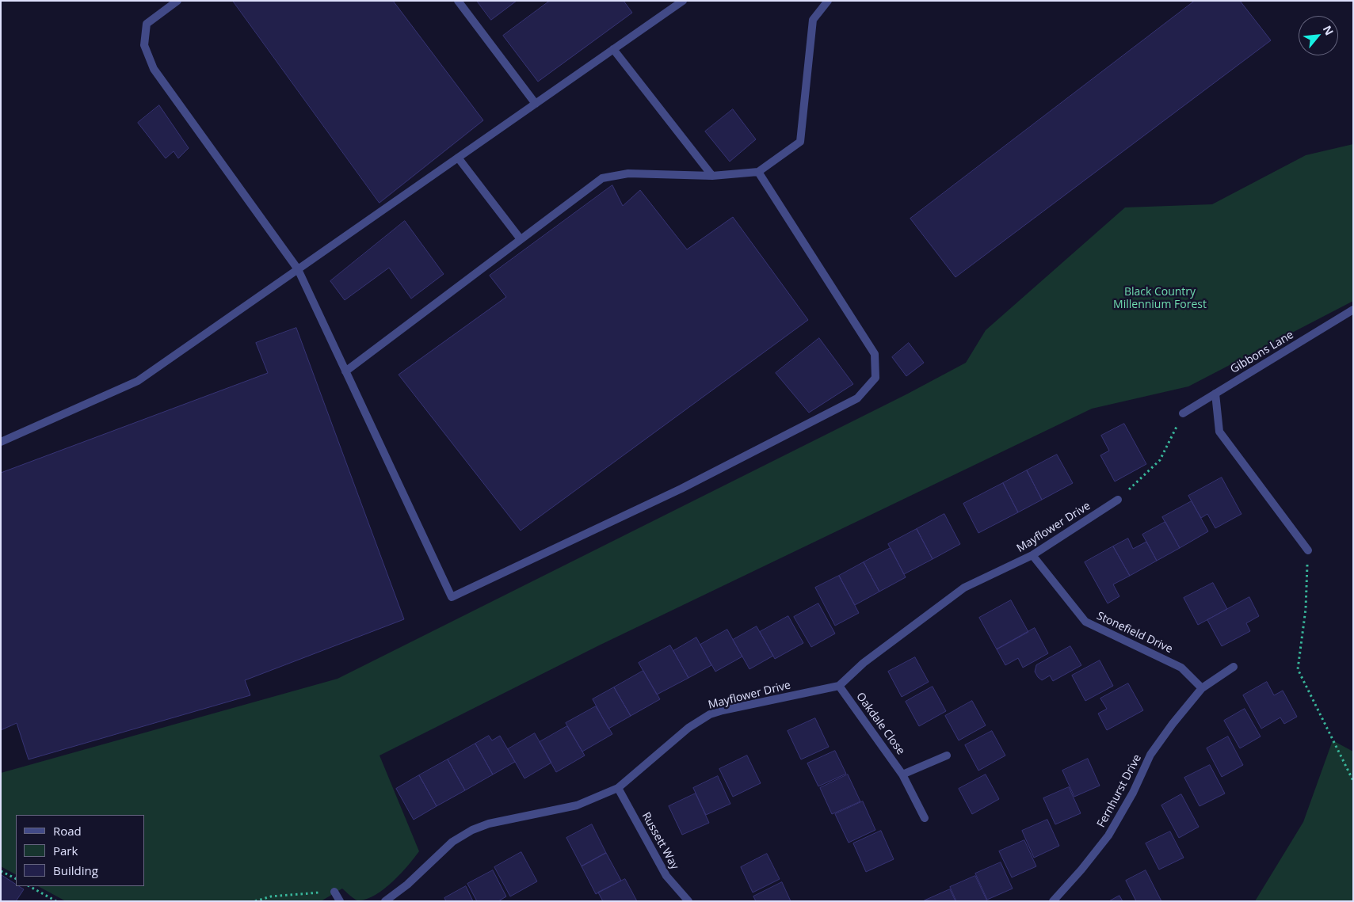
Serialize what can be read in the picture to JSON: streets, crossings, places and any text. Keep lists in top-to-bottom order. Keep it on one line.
{"streets":{"street":["Gibbons Lane","Mayflower Drive","Stonefield Drive","Oakdale Close","Fernhurst Drive","Russett Way"]},"crossings":[["Mayflower Drive","Stonefield Drive"],["Mayflower Drive","Oakdale Close"],["Mayflower Drive","Russett Way"],["Stonefield Drive","Fernhurst Drive"]],"parks":["Black Country Millennium Forest"],"legend":["Road","Park","Building"],"north":"top right"}
